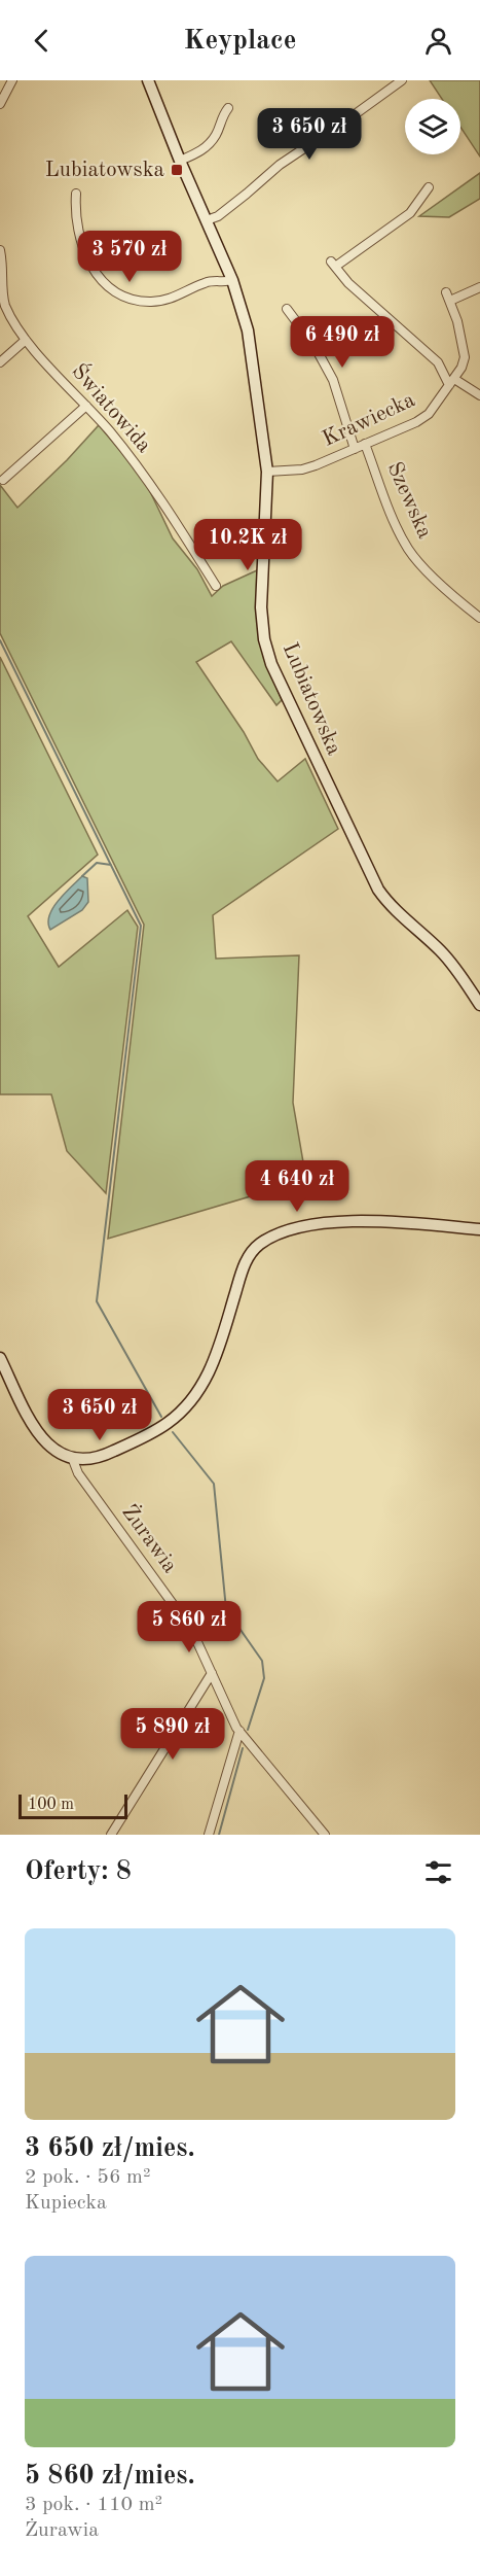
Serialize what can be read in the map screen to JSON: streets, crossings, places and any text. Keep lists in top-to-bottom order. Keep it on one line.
{"streets":{"street":["Światowida","Krawiecka","Szewska","Lubiatowska","Żurawia"]},"crossings":[["Krawiecka","Szewska"],["Krawiecka","Lubiatowska"]],"places":{"transit":["Lubiatowska"]},"scale_bar":"100 m","page":{"header":"Keyplace","price":["3 650 zł","3 570 zł","6 490 zł","10.2K zł","4 640 zł","3 650 zł","5 860 zł","5 890 zł"],"scale":"100 m","heading":"Oferty: 8","list":[{"name":"3 650 zł/mies.","note":"2 pok. · 56 m² · Kupiecka"},{"name":"5 860 zł/mies.","note":"3 pok. · 110 m² · Żurawia"}]}}
